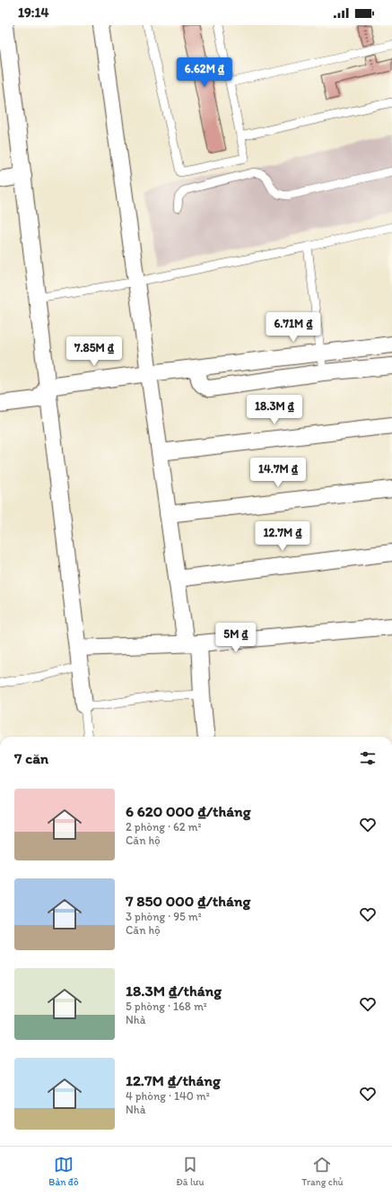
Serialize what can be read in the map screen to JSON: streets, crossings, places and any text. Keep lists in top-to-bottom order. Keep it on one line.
{"page":{"status":"19:14","price":["6.62M ₫","6.71M ₫","7.85M ₫","18.3M ₫","14.7M ₫","12.7M ₫","5M ₫"],"heading":"7 căn","list":[{"name":"6 620 000 ₫/tháng","note":"2 phòng · 62 m² · Căn hộ"},{"name":"7 850 000 ₫/tháng","note":"3 phòng · 95 m² · Căn hộ"},{"name":"18.3M ₫/tháng","note":"5 phòng · 168 m² · Nhà"},{"name":"12.7M ₫/tháng","note":"4 phòng · 140 m² · Nhà"}],"tabs":["Bản đồ","Đã lưu","Trang chủ"]}}
